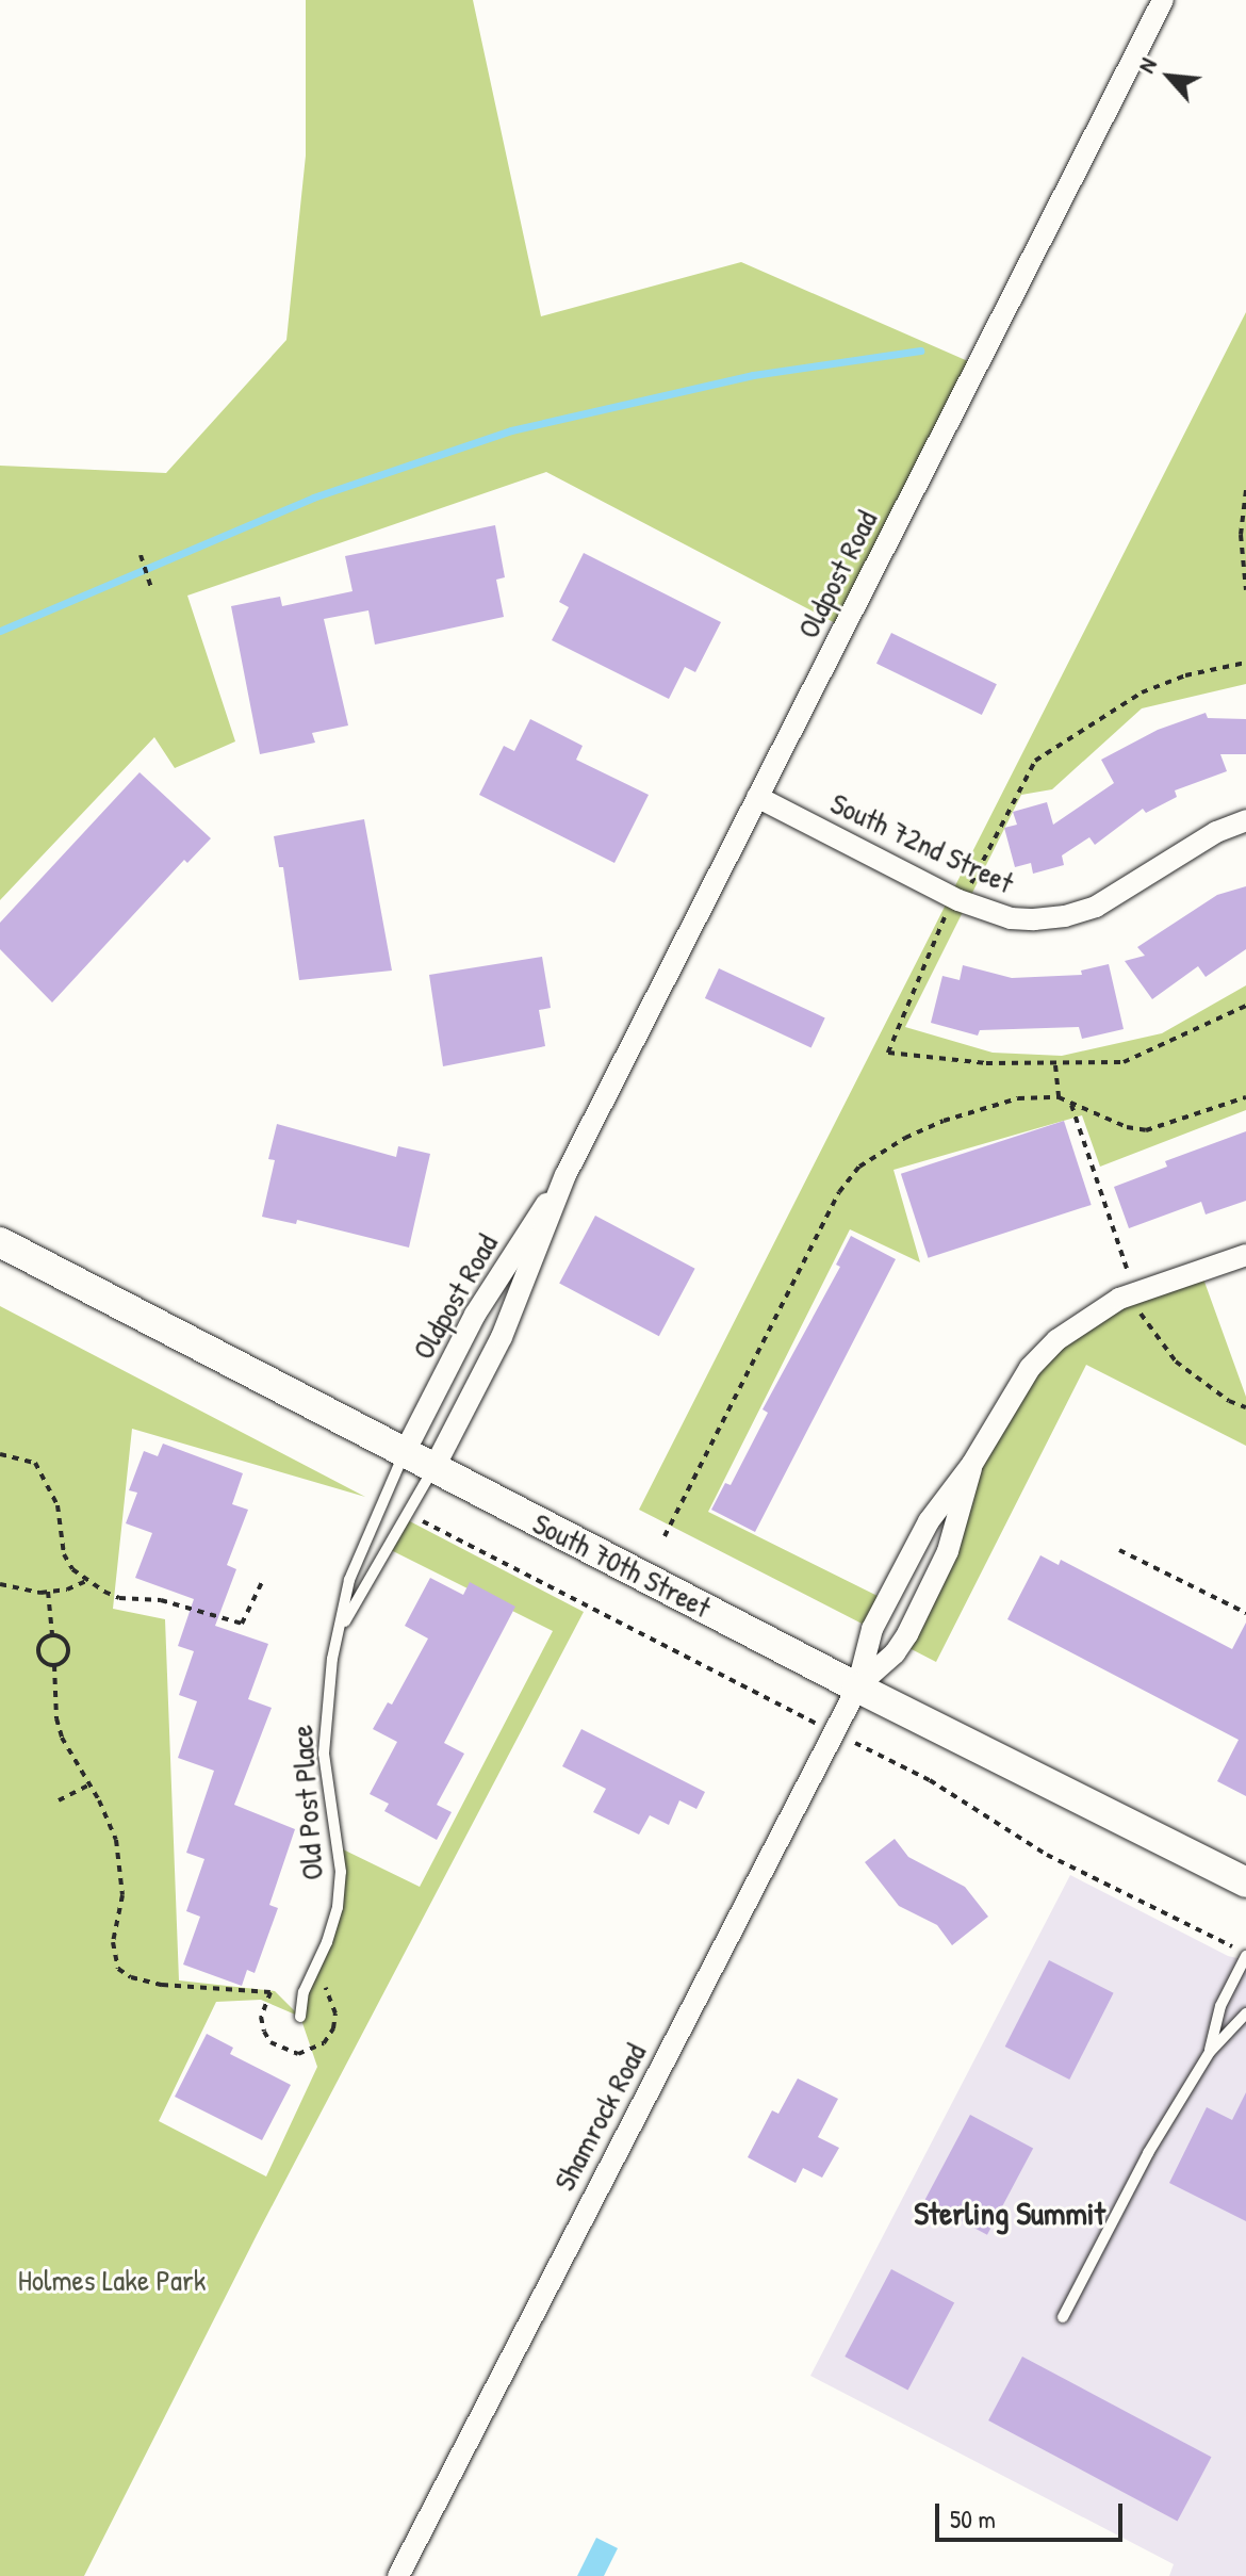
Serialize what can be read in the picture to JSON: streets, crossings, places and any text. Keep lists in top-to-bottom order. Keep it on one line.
{"streets":{"main road":["South 70th Street"],"street":["Oldpost Road","South 72nd Street","Shamrock Road"],"lane":["Old Post Place"]},"crossings":[["Oldpost Road","South 72nd Street"],["Oldpost Road","South 70th Street"],["Oldpost Road","Old Post Place"],["South 70th Street","Old Post Place"],["South 70th Street","Shamrock Road"]],"districts":["Sterling Summit"],"parks":["Holmes Lake Park"],"scale_bar":"50 m","north":"top left"}
